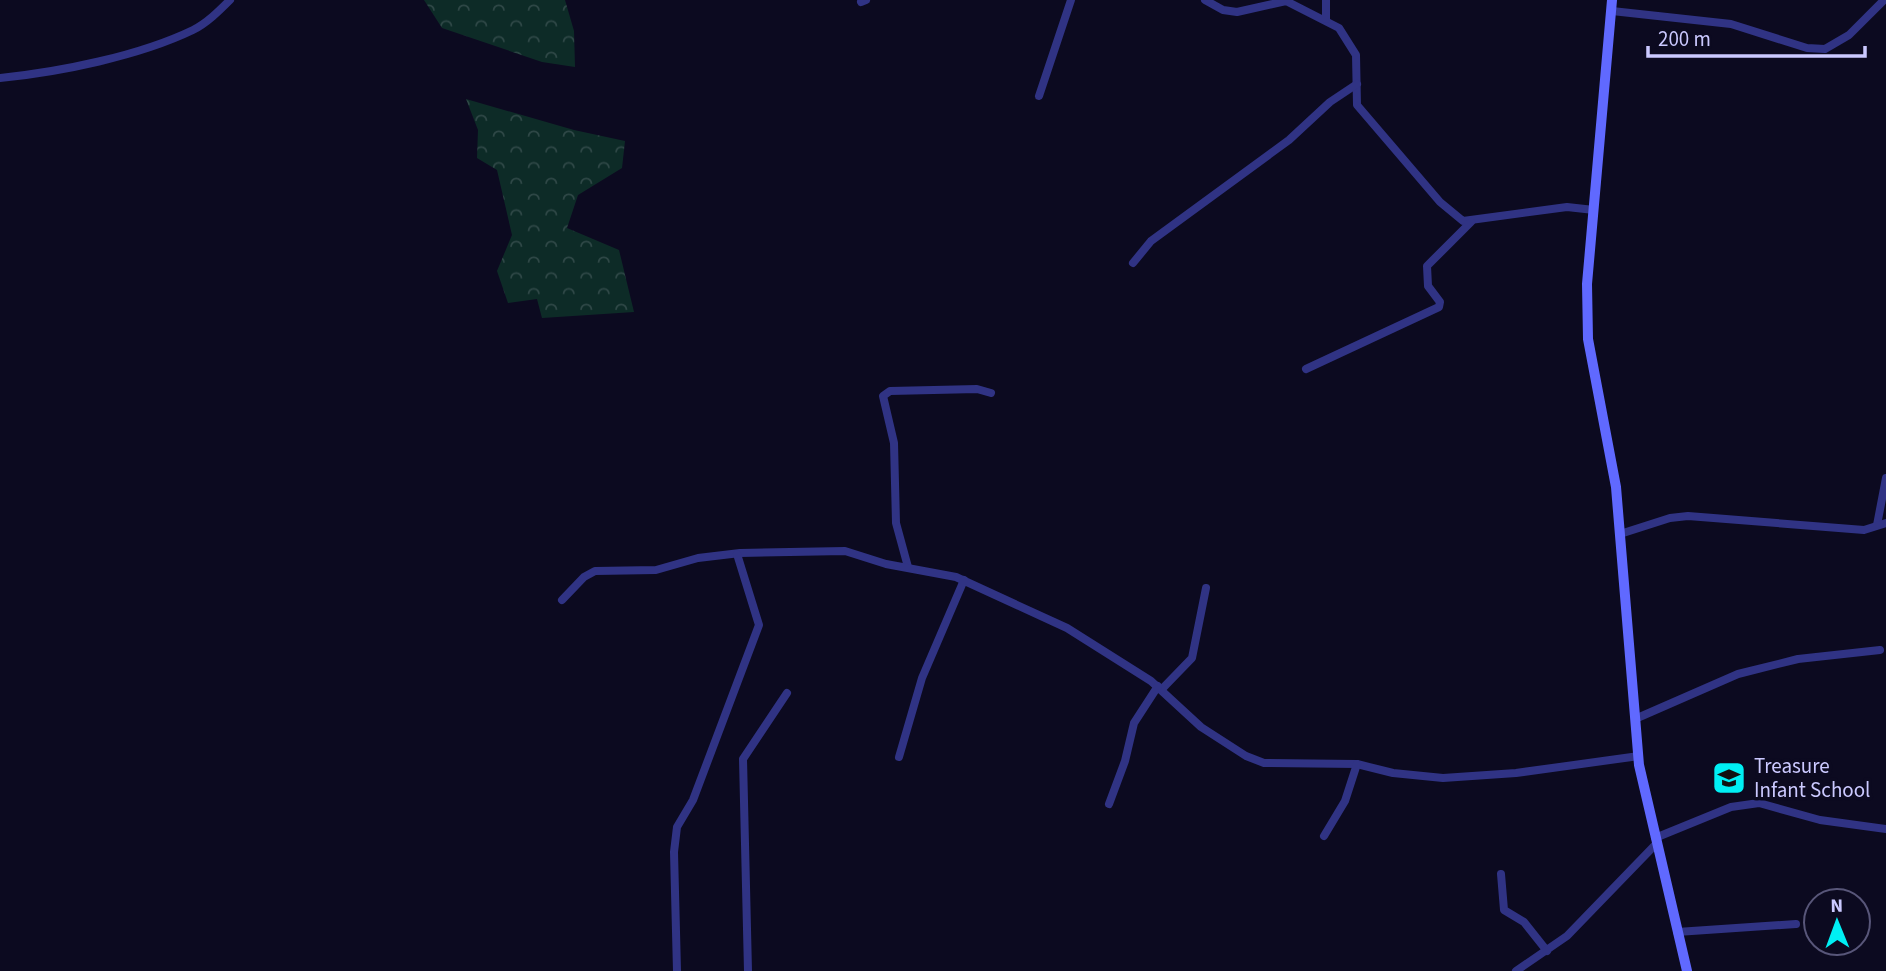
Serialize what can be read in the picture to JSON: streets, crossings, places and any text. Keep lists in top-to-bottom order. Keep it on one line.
{"places":{"school or university":["Treasure Infant School"]},"scale_bar":"200 m","north":"top"}
